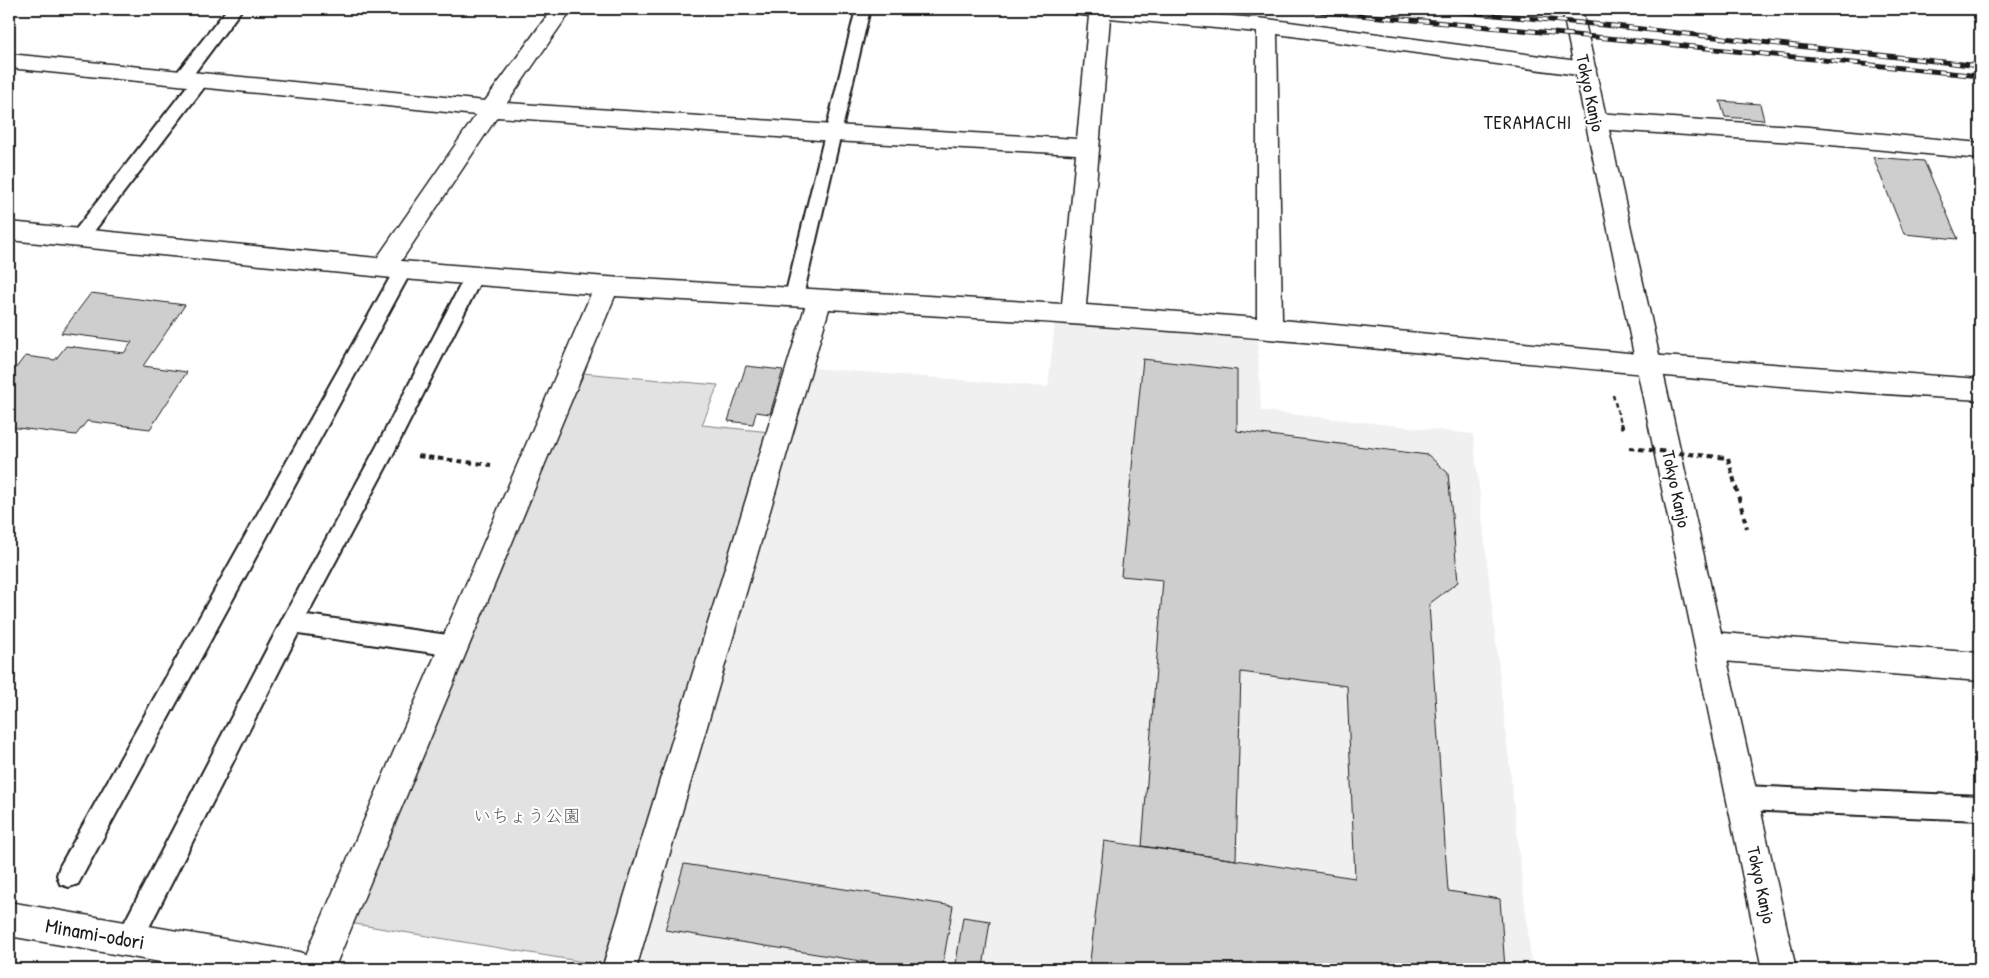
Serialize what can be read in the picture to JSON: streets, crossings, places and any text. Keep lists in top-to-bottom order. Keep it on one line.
{"streets":{"main road":["Tokyo Kanjo","Minami-odori"]},"districts":["TERAMACHI"],"parks":["いちょう公園"]}
